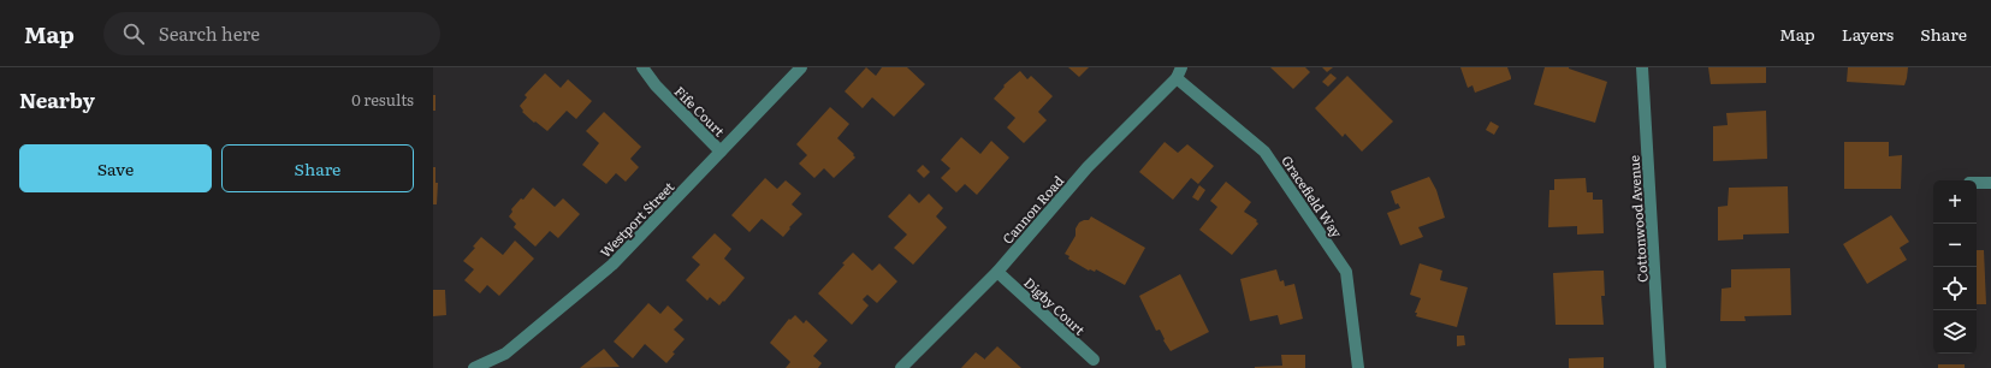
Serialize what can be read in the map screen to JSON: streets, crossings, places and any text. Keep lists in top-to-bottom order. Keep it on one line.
{"streets":{"street":["Fife Court","Gracefield Way","Cannon Road","Westport Street","Cottonwood Avenue","Digby Court"]},"crossings":[["Fife Court","Westport Street"],["Gracefield Way","Cannon Road"],["Cannon Road","Digby Court"]],"page":{"header":"Map","search":"Search here","nav":["Map","Layers","Share"],"heading":["Nearby","0 results"],"buttons":["Save","Share"],"map_buttons":["+","−"]}}
